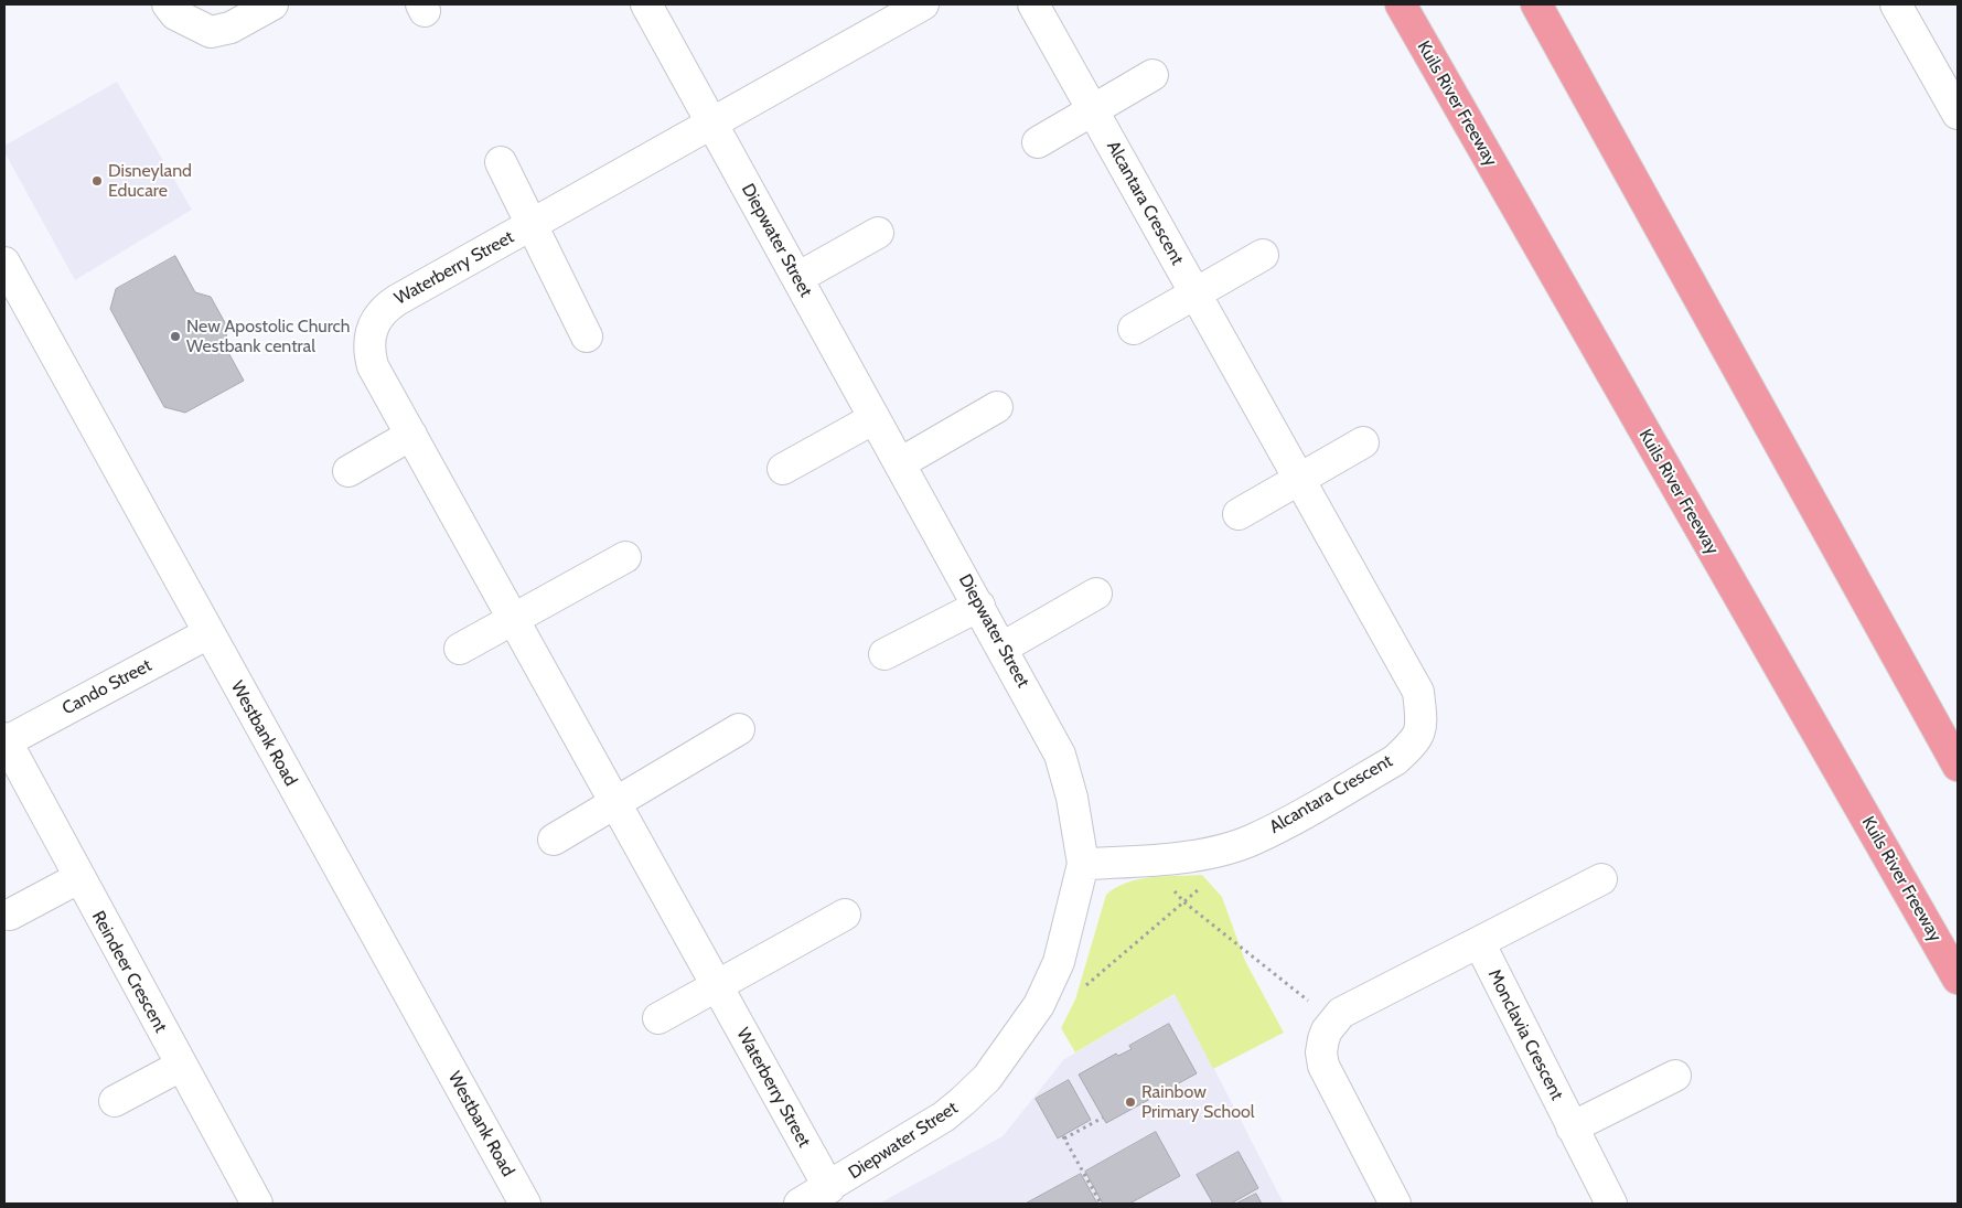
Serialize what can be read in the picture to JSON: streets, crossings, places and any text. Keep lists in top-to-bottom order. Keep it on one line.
{"streets":{"highway":["Kuils River Freeway"],"street":["Alcantara Crescent","Diepwater Street","Waterberry Street","Cando Street","Westbank Road","Reindeer Crescent","Monclavia Crescent"]},"crossings":[["Alcantara Crescent","Diepwater Street"],["Diepwater Street","Waterberry Street"],["Cando Street","Westbank Road"],["Cando Street","Reindeer Crescent"]],"places":["Disneyland Educare","New Apostolic Church Westbank central","Rainbow Primary School"]}
